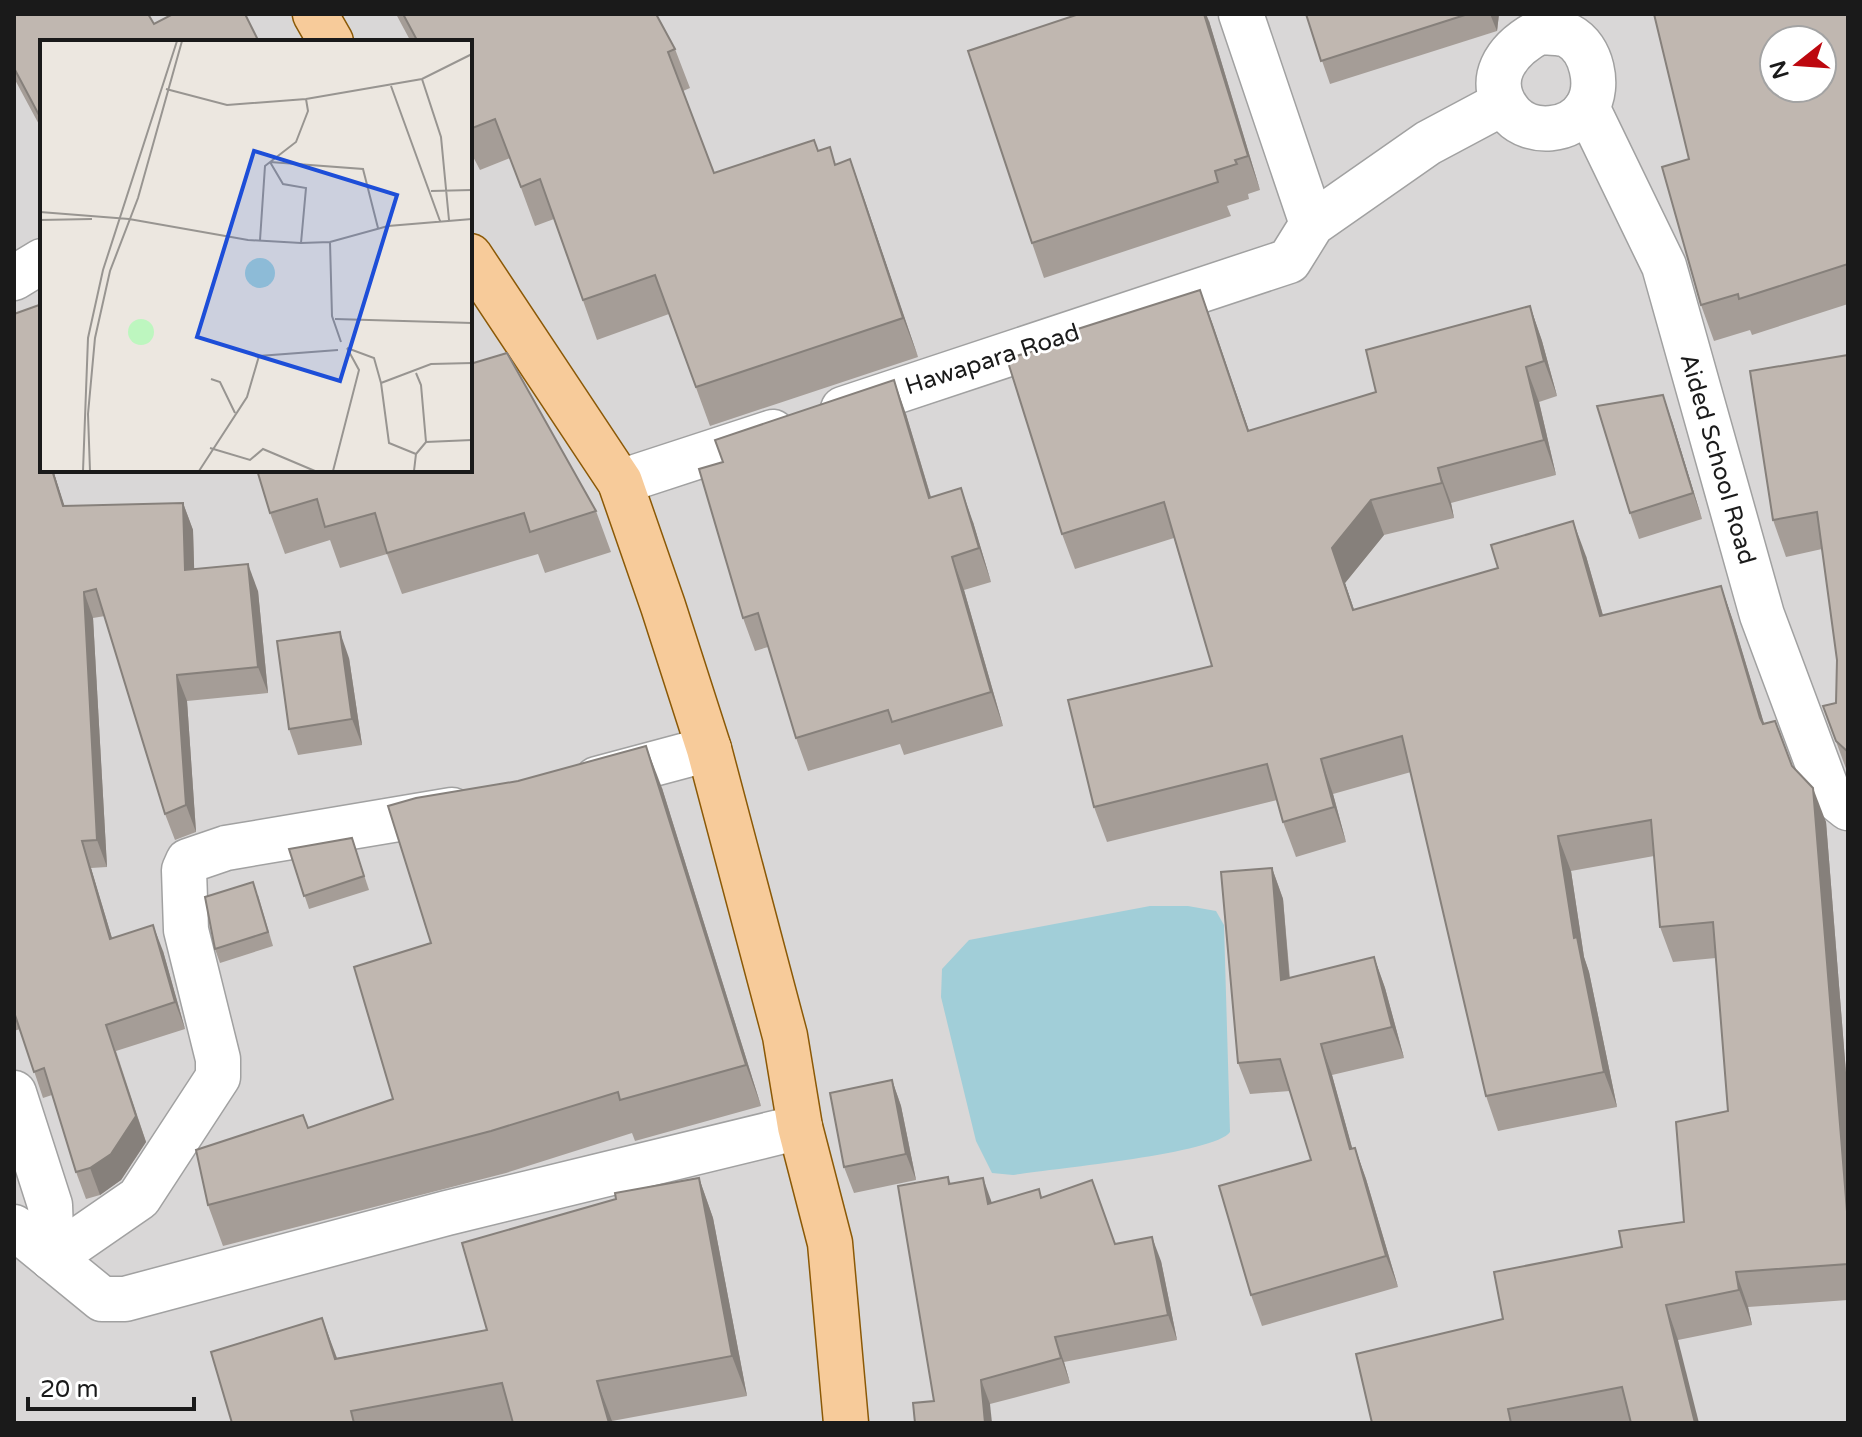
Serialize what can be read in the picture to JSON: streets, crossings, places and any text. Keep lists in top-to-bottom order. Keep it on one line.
{"streets":{"street":["Hawapara Road","Aided School Road"]},"crossings":[["Hawapara Road","Aided School Road"]],"scale_bar":"20 m","north":"left"}
